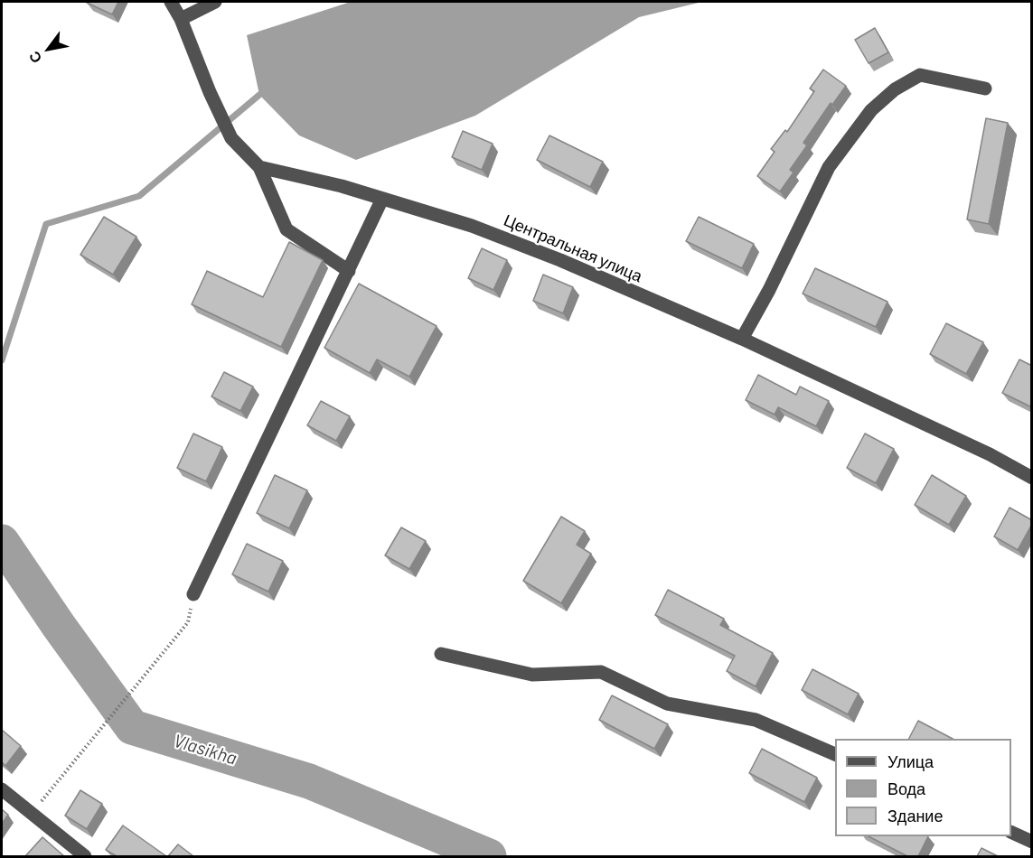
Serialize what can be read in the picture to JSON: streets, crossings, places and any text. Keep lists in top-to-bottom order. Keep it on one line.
{"streets":{"street":["Центральная улица"]},"water":["Vlasikha"],"legend":["Улица","Вода","Здание"],"north":"bottom left"}
